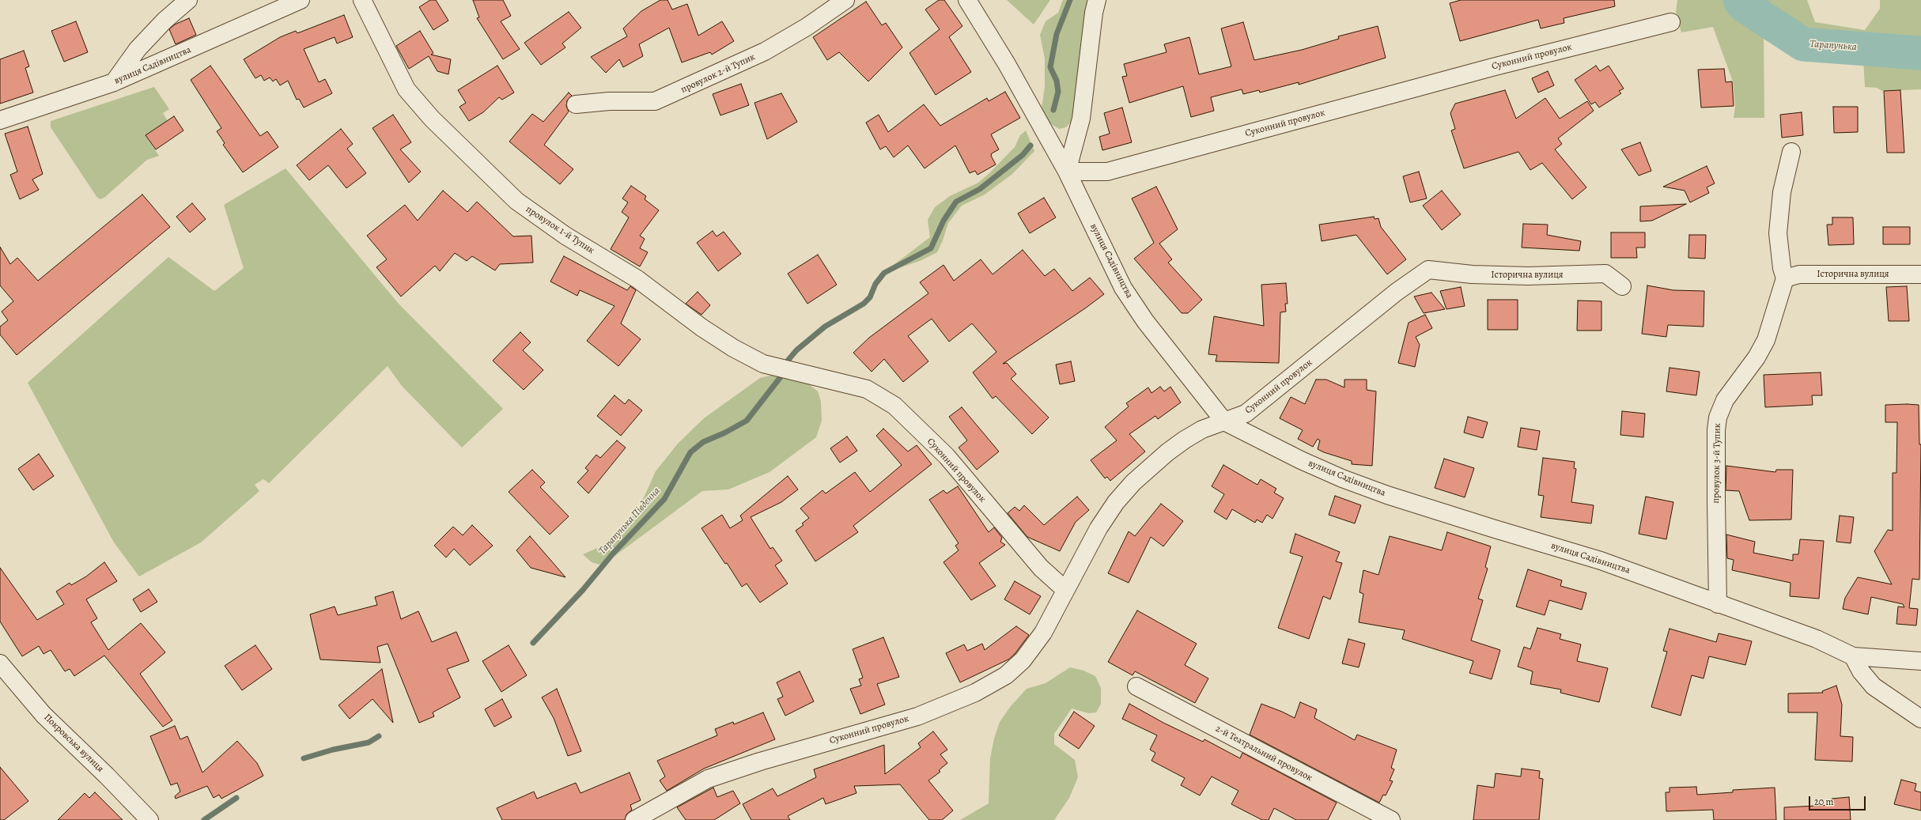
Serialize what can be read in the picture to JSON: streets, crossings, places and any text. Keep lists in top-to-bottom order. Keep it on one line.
{"streets":{"street":["Суконний провулок","вулиця Садівництва","провулок 2-й Тупик","провулок 1-й Тупик","Історична вулиця","провулок 3-й Тупик","Покровська вулиця","2-й Театральний провулок"]},"crossings":[["Суконний провулок","вулиця Садівництва"],["Суконний провулок","провулок 1-й Тупик"],["Суконний провулок","Історична вулиця"],["вулиця Садівництва","провулок 3-й Тупик"],["Історична вулиця","провулок 3-й Тупик"]],"water":["Тарапунька","Тарапунька Південна"],"scale_bar":"20 m"}
